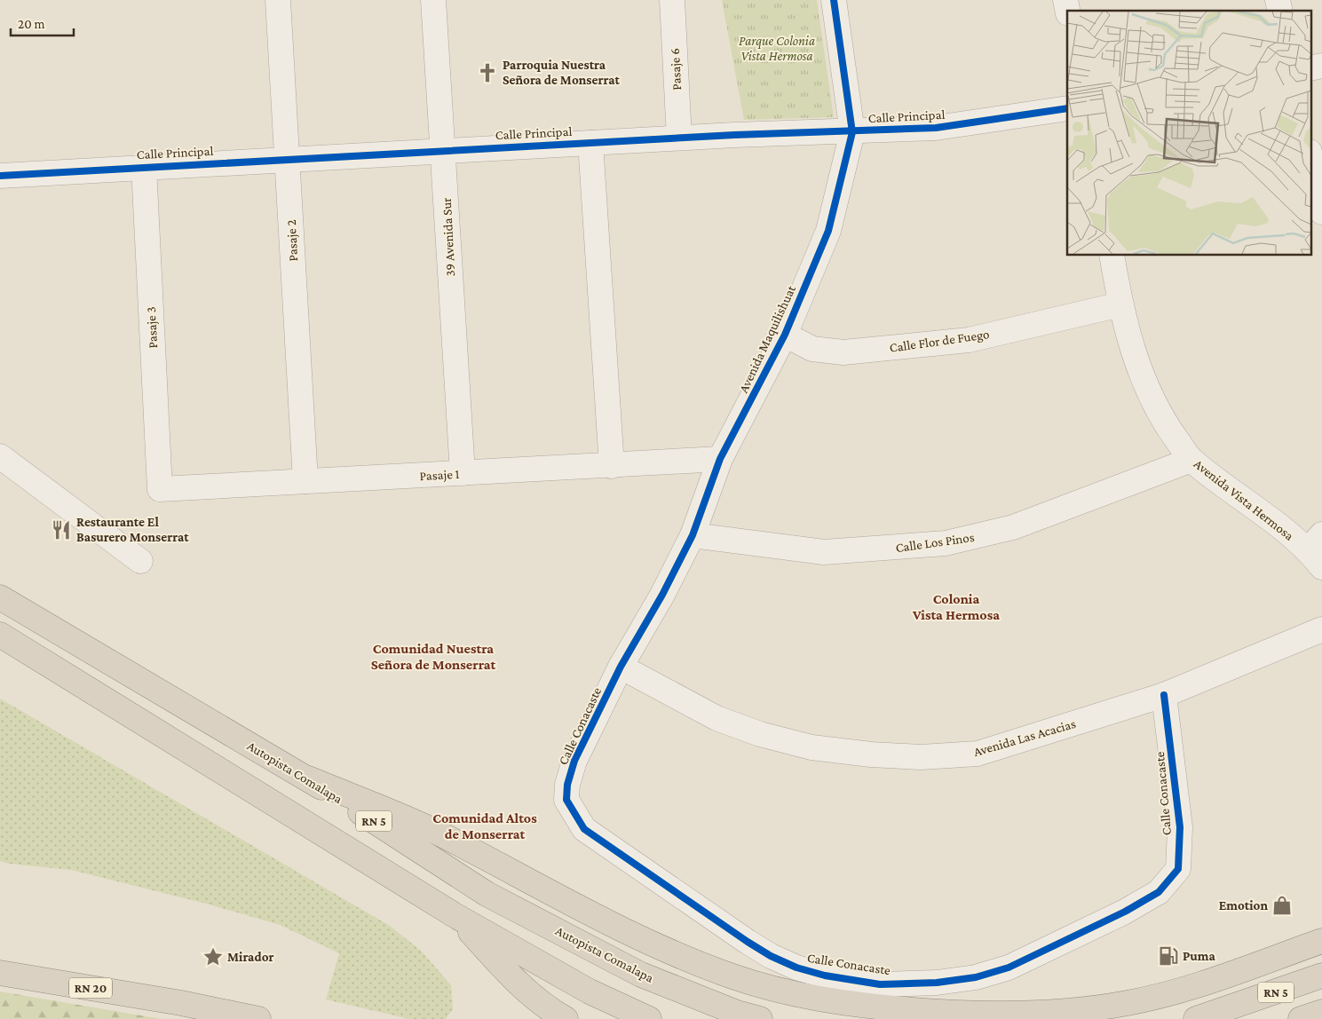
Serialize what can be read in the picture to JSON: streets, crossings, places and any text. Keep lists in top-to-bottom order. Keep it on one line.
{"streets":{"highway":["Autopista Comalapa","RN 5","RN 20"],"street":["Pasaje 6","Calle Principal","39 Avenida Sur","Pasaje 2","Pasaje 3","Avenida Maquilishuat","Calle Flor de Fuego","Pasaje 1","Avenida Vista Hermosa","Calle Los Pinos","Calle Conacaste","Avenida Las Acacias"]},"crossings":[["Pasaje 6","Calle Principal"],["Calle Principal","39 Avenida Sur"],["Calle Principal","Pasaje 2"],["Calle Principal","Pasaje 3"],["Calle Principal","Avenida Maquilishuat"],["39 Avenida Sur","Pasaje 1"],["Pasaje 2","Pasaje 1"],["Pasaje 3","Pasaje 1"],["Avenida Maquilishuat","Calle Flor de Fuego"],["Avenida Maquilishuat","Pasaje 1"],["Avenida Maquilishuat","Calle Los Pinos"],["Avenida Maquilishuat","Calle Conacaste"],["Avenida Maquilishuat","Avenida Las Acacias"],["Calle Flor de Fuego","Avenida Vista Hermosa"],["Avenida Vista Hermosa","Calle Los Pinos"],["Calle Conacaste","Avenida Las Acacias"]],"districts":["Colonia Vista Hermosa","Comunidad Nuestra Señora de Monserrat","Comunidad Altos de Monserrat"],"parks":["Parque Colonia Vista Hermosa"],"places":{"church":["Parroquia Nuestra Señora de Monserrat"],"restaurant":["Restaurante El Basurero Monserrat"],"shop":["Emotion"],"fuel station":["Puma"],"place":["Mirador"]},"scale_bar":"20 m"}
